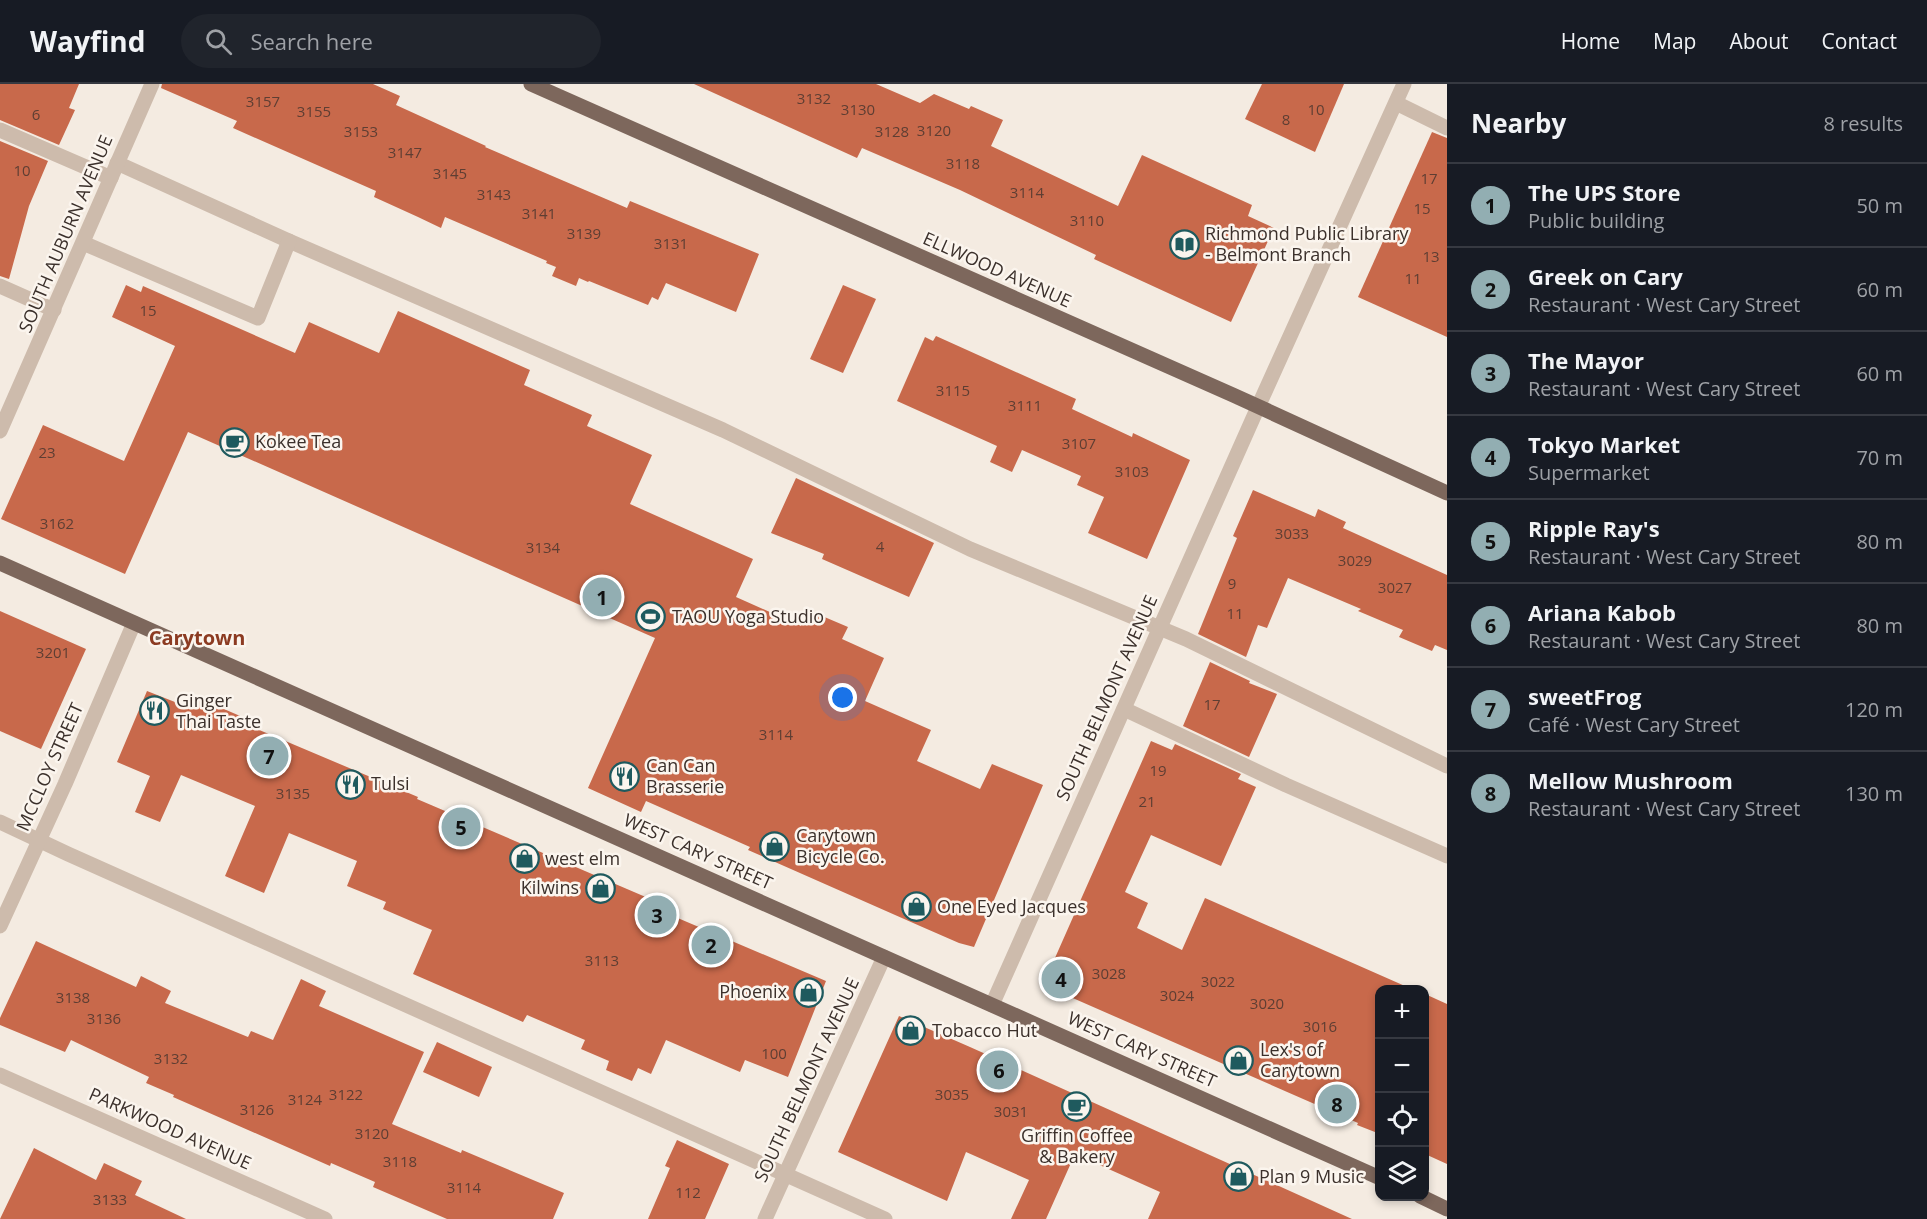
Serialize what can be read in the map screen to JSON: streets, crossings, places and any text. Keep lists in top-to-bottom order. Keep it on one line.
{"streets":{"main road":["ELLWOOD AVENUE","WEST CARY STREET"],"street":["SOUTH AUBURN AVENUE","SOUTH BELMONT AVENUE","MCCLOY STREET","PARKWOOD AVENUE"]},"crossings":[["ELLWOOD AVENUE","SOUTH BELMONT AVENUE"],["SOUTH BELMONT AVENUE","WEST CARY STREET"],["MCCLOY STREET","WEST CARY STREET"]],"districts":["Carytown"],"places":{"library":["Richmond Public Library - Belmont Branch"],"cafe":["Kokee Tea","Griffin Coffee & Bakery"],"sports":["TAOU Yoga Studio"],"restaurant":["Ginger Thai Taste","Can Can Brasserie","Tulsi"],"shop":["Carytown Bicycle Co.","west elm","Kilwins","One Eyed Jacques","Phoenix","Tobacco Hut","Lex's of Carytown","Plan 9 Music"]},"house_numbers":["3132","3157","3130","10","3155","6","8","3120","3153","3128","3147","3118","10","3145","17","3114","3143","15","3141","3110","3139","3131","13","11","15","3115","3111","3107","23","3103","3162","3033","4","3134","3029","9","3027","11","3201","17","3114","19","3135","21","3113","3028","3022","3024","3138","3020","3136","3016","100","3132","3122","3035","3124","3126","3031","3120","3118","3114","112","3133"],"page":{"header":"Wayfind","search":"Search here","nav":["Home","Map","About","Contact"],"heading":["Nearby","8 results"],"list":[{"mark":"1","name":"The UPS Store","note":"Public building","value":"50 m"},{"mark":"2","name":"Greek on Cary","note":"Restaurant · West Cary Street","value":"60 m"},{"mark":"3","name":"The Mayor","note":"Restaurant · West Cary Street","value":"60 m"},{"mark":"4","name":"Tokyo Market","note":"Supermarket","value":"70 m"},{"mark":"5","name":"Ripple Ray's","note":"Restaurant · West Cary Street","value":"80 m"},{"mark":"6","name":"Ariana Kabob","note":"Restaurant · West Cary Street","value":"80 m"},{"mark":"7","name":"sweetFrog","note":"Café · West Cary Street","value":"120 m"},{"mark":"8","name":"Mellow Mushroom","note":"Restaurant · West Cary Street","value":"130 m"}],"pins":["1","7","5","3","2","4","6","8"],"map_buttons":["+","−"]}}
